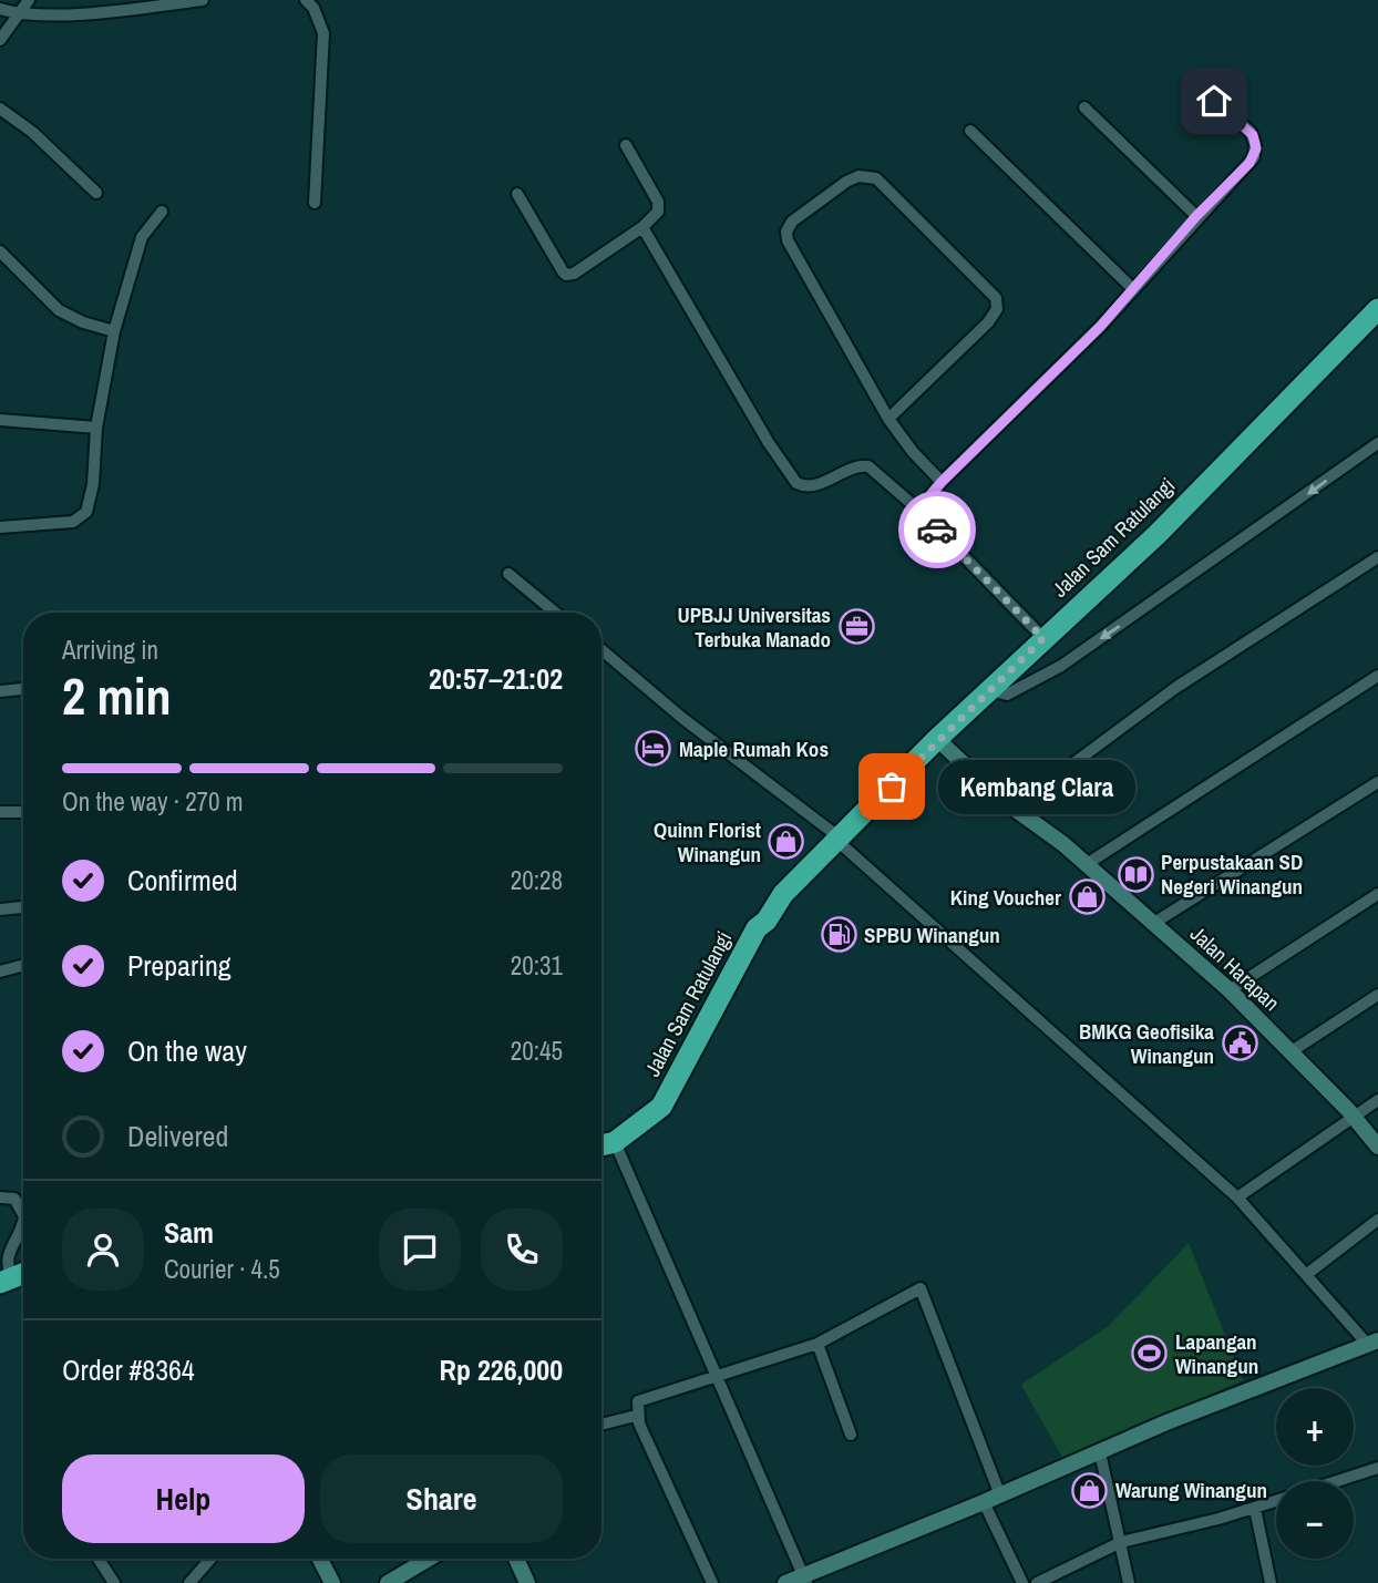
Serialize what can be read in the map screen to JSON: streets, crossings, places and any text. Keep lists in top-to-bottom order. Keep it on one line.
{"streets":{"highway":["Jalan Sam Ratulangi"],"street":["Jalan Harapan"]},"crossings":[["Jalan Sam Ratulangi","Jalan Harapan"]],"places":{"office":["UPBJJ Universitas Terbuka Manado"],"hotel":["Maple Rumah Kos"],"other":["Kembang Clara"],"shop":["Quinn Florist Winangun","King Voucher","Warung Winangun"],"library":["Perpustakaan SD Negeri Winangun"],"fuel station":["SPBU Winangun"],"public building":["BMKG Geofisika Winangun"],"sports":["Lapangan Winangun"]},"page":{"heading":["2 min","Arriving in","20:57–21:02"],"panel":["Sam","Courier · 4.5","Order #8364","Rp 226,000"],"bar":"On the way · 270 m","bubble":"Kembang Clara","list":[["Confirmed","20:28"],["Preparing","20:31"],["On the way","20:45"],"Delivered"],"map_buttons":["+","−"],"buttons":["Help","Share"]}}
